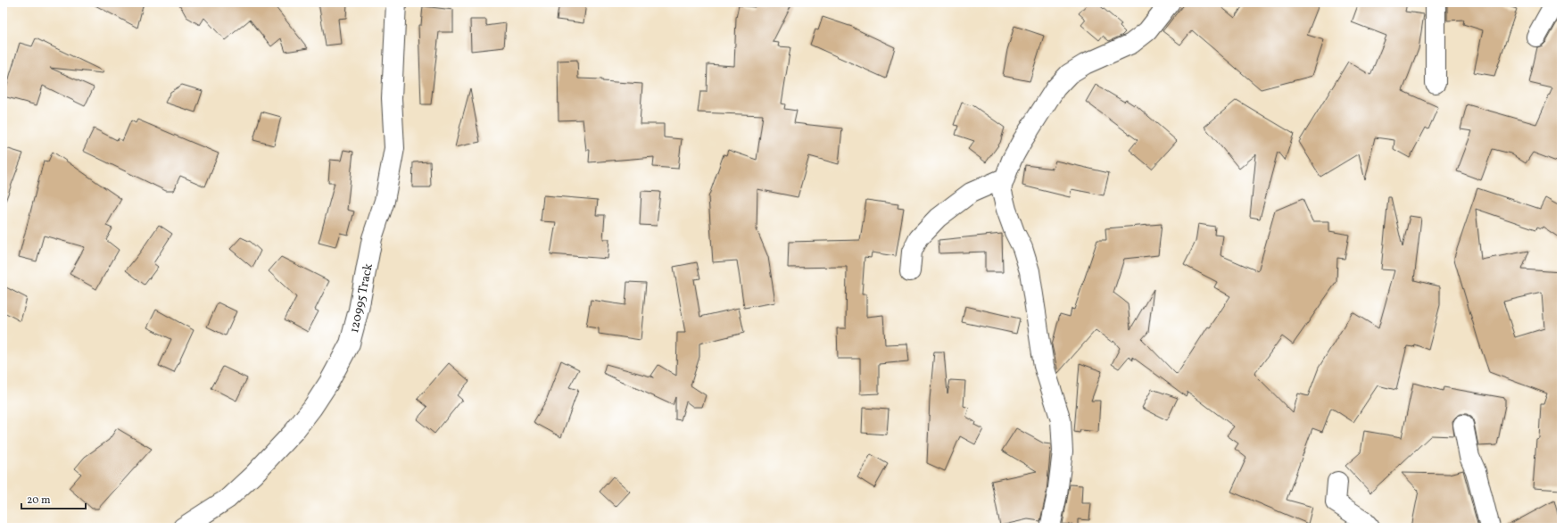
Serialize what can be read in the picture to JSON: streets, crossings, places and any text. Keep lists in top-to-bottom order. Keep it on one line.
{"streets":{"street":["120995 Track"]},"scale_bar":"20 m"}
